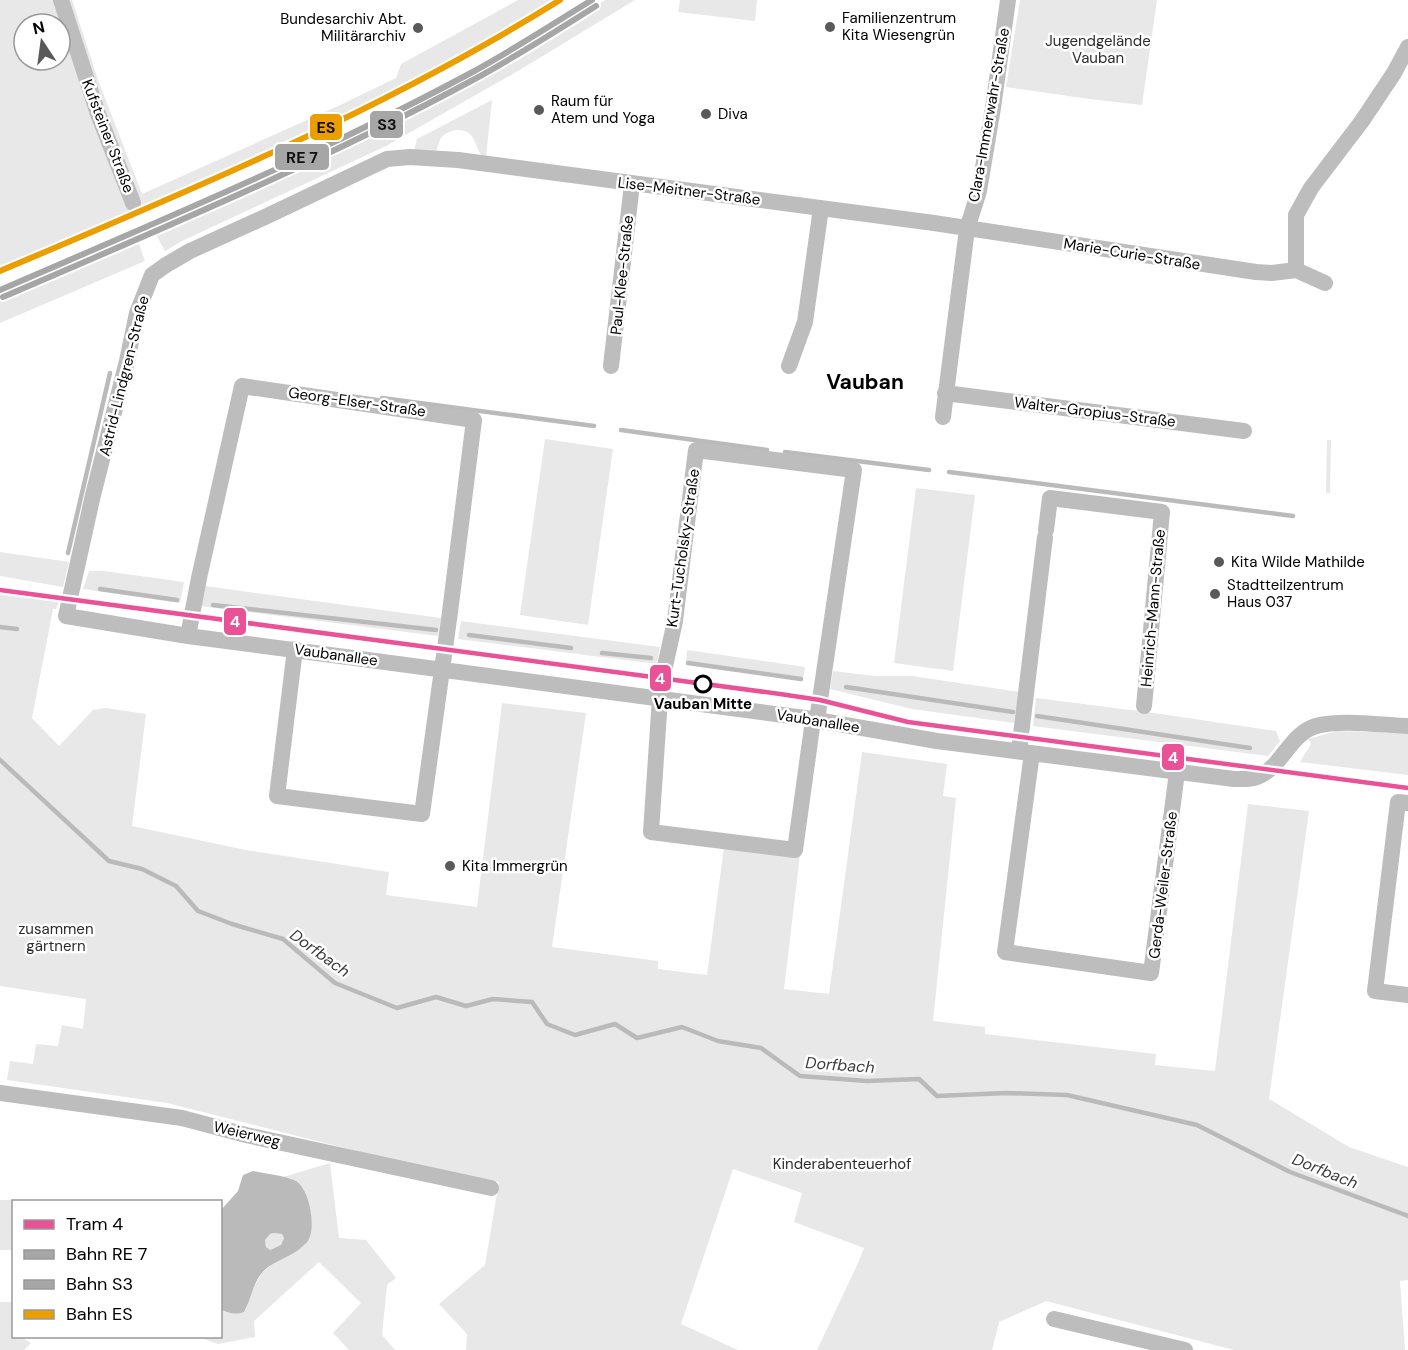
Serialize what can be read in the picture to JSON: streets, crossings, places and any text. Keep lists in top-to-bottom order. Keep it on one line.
{"streets":{"street":["Clara-Immerwahr-Straße","Kufsteiner Straße","Lise-Meitner-Straße","Marie-Curie-Straße","Paul-Klee-Straße","Astrid-Lindgren-Straße","Georg-Elser-Straße","Walter-Gropius-Straße","Kurt-Tucholsky-Straße","Heinrich-Mann-Straße","Vaubanallee","Gerda-Weiler-Straße","Weierweg"]},"crossings":[["Clara-Immerwahr-Straße","Lise-Meitner-Straße"],["Clara-Immerwahr-Straße","Marie-Curie-Straße"],["Lise-Meitner-Straße","Marie-Curie-Straße"],["Lise-Meitner-Straße","Paul-Klee-Straße"],["Lise-Meitner-Straße","Astrid-Lindgren-Straße"],["Astrid-Lindgren-Straße","Vaubanallee"],["Georg-Elser-Straße","Vaubanallee"],["Kurt-Tucholsky-Straße","Vaubanallee"],["Heinrich-Mann-Straße","Vaubanallee"],["Heinrich-Mann-Straße","Gerda-Weiler-Straße"],["Vaubanallee","Gerda-Weiler-Straße"]],"districts":["Vauban"],"water":["Dorfbach"],"parks":["Jugendgelände Vauban","zusammen gärtnern","Kinderabenteuerhof"],"places":["Familienzentrum Kita Wiesengrün","Bundesarchiv Abt. Militärarchiv","Raum für Atem und Yoga","Diva","Kita Wilde Mathilde","Stadtteilzentrum Haus 037","Vauban Mitte","Kita Immergrün"],"lines":["rail line ES","rail line S3","tram line 4"],"legend":["Tram 4","Bahn RE 7","Bahn S3","Bahn ES"],"north":"top"}
